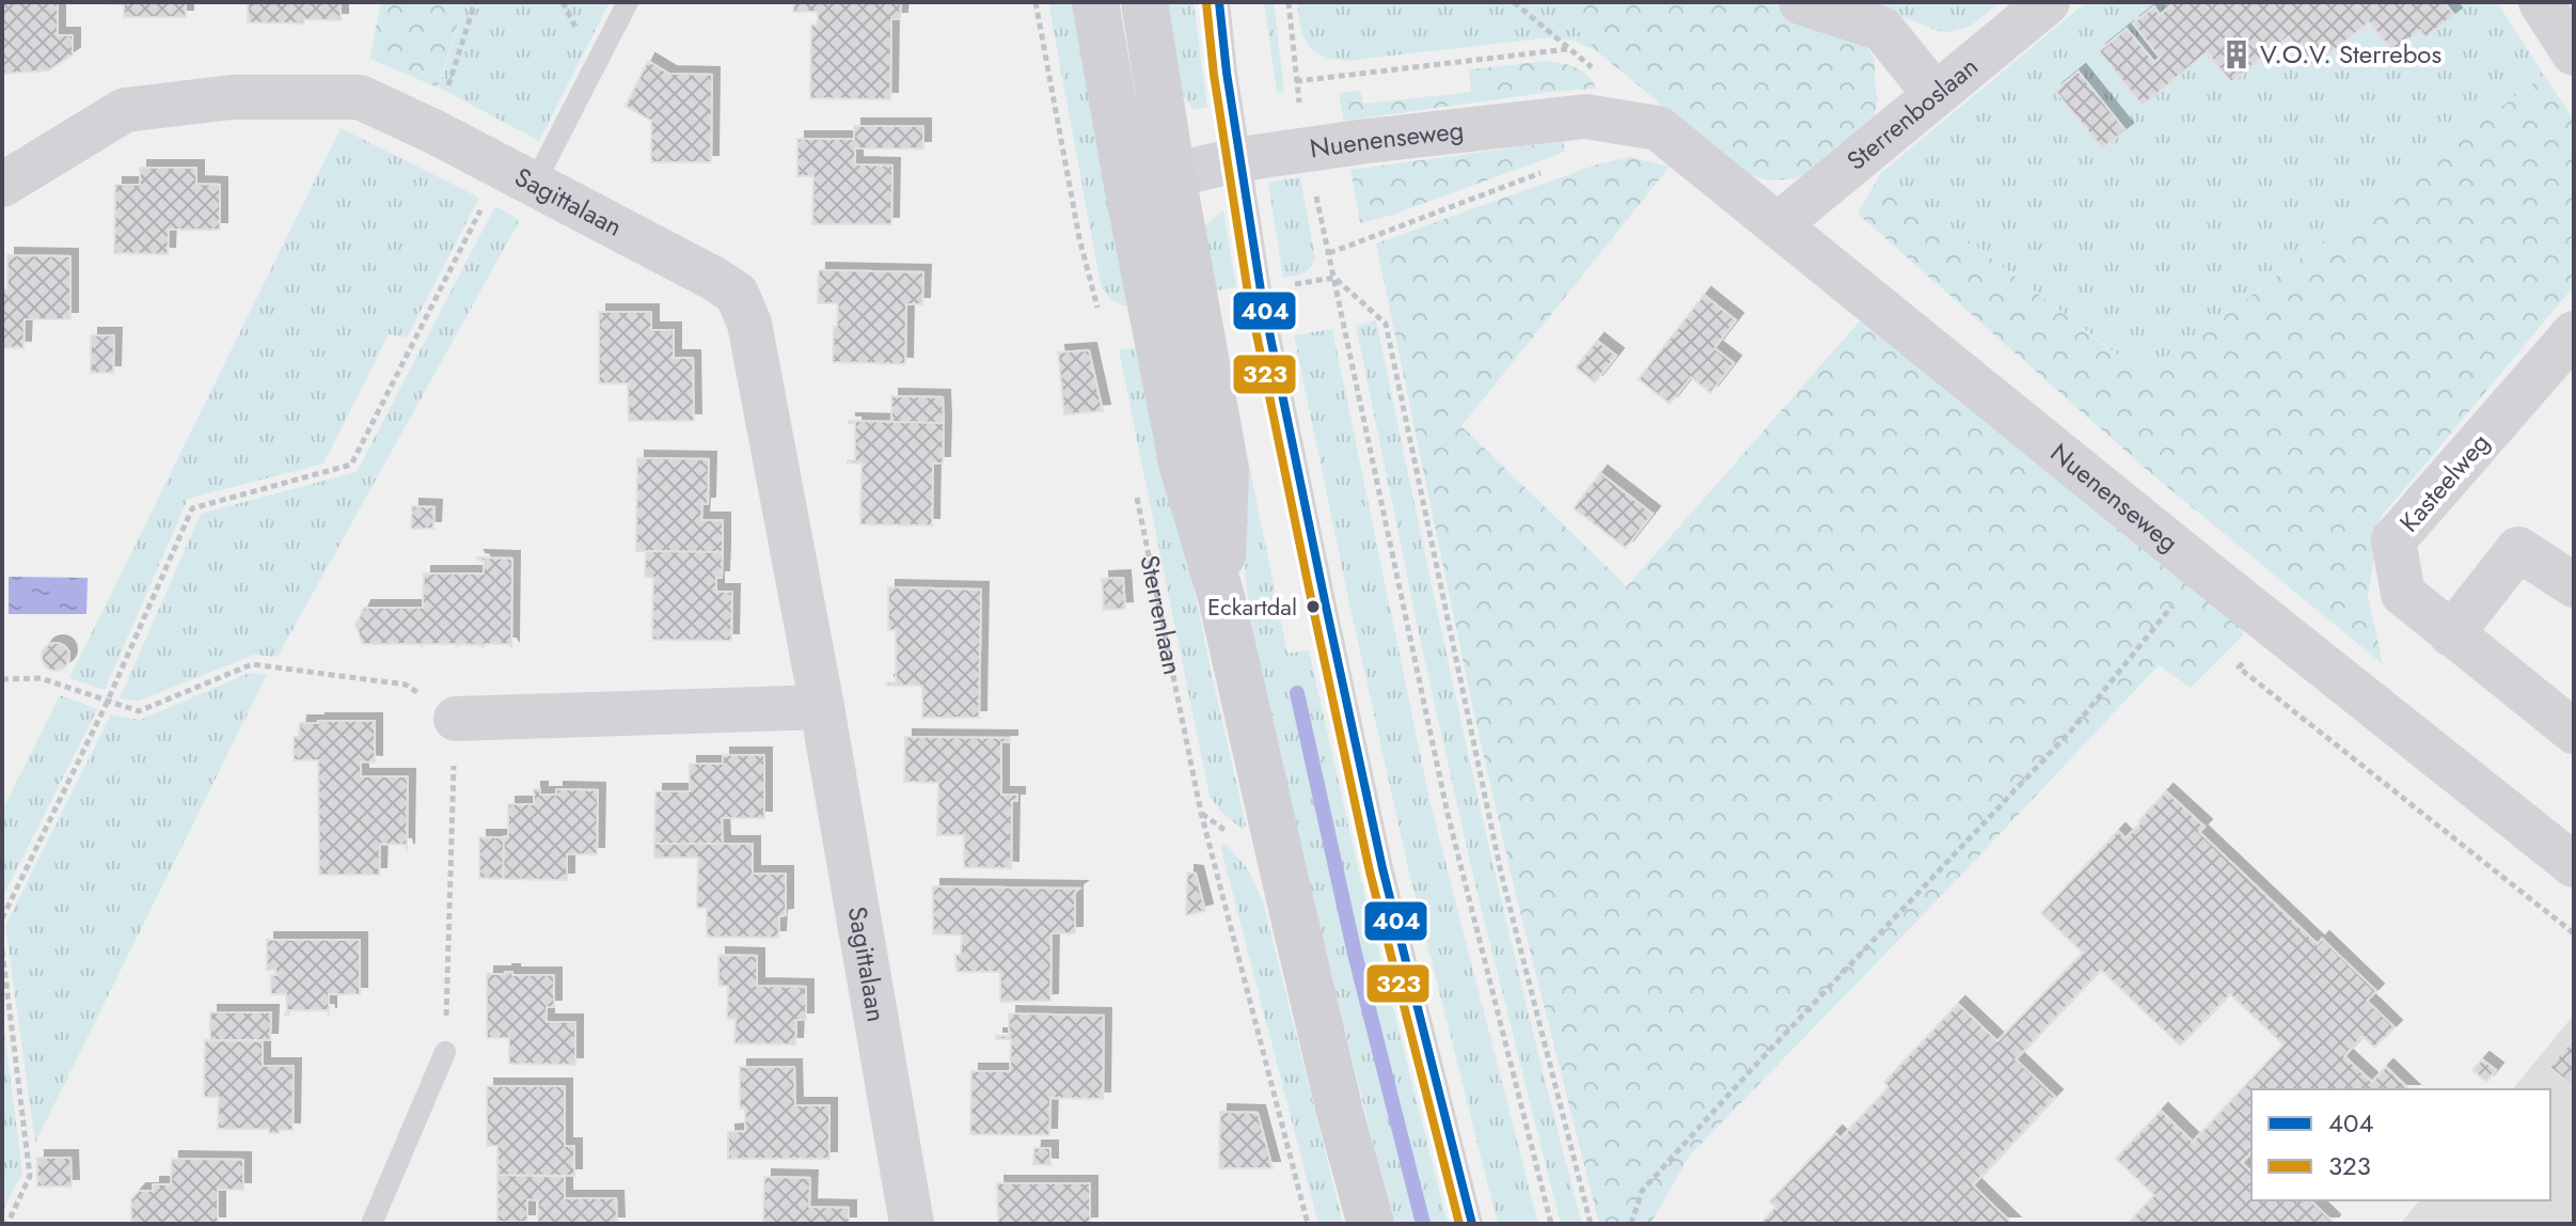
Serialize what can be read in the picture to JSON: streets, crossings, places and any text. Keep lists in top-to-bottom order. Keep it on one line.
{"streets":{"street":["Sterrenboslaan","Nuenenseweg","Sagittalaan","Kasteelweg"],"path":["Sterrenlaan"]},"crossings":[["Sterrenboslaan","Nuenenseweg"]],"places":{"building":["V.O.V. Sterrebos"],"other":["Eckartdal"]},"lines":["transit line 404","transit line 323"],"legend":["404","323"]}
